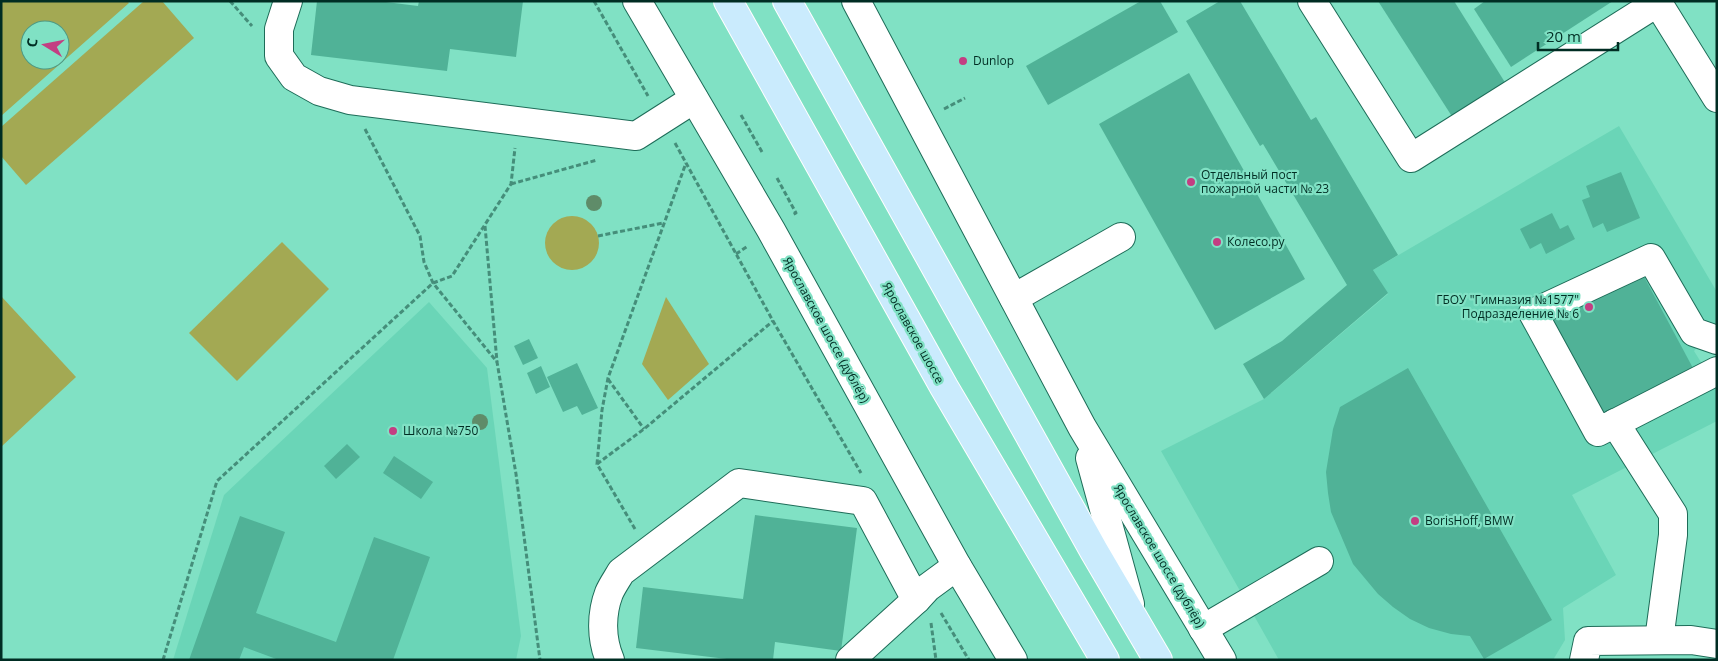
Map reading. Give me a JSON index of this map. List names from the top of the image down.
{
  "streets": {
    "main road": ["Ярославское шоссе"],
    "street": ["Ярославское шоссе (дублёр)"]
  },
  "places": [
    "Dunlop",
    "Отдельный пост пожарной части № 23",
    "Колесо.ру",
    "ГБОУ \"Гимназия №1577\" Подразделение № 6",
    "Школа №750",
    "BorisHoff, BMW"
  ],
  "scale_bar": "20 m",
  "north": "left"
}
